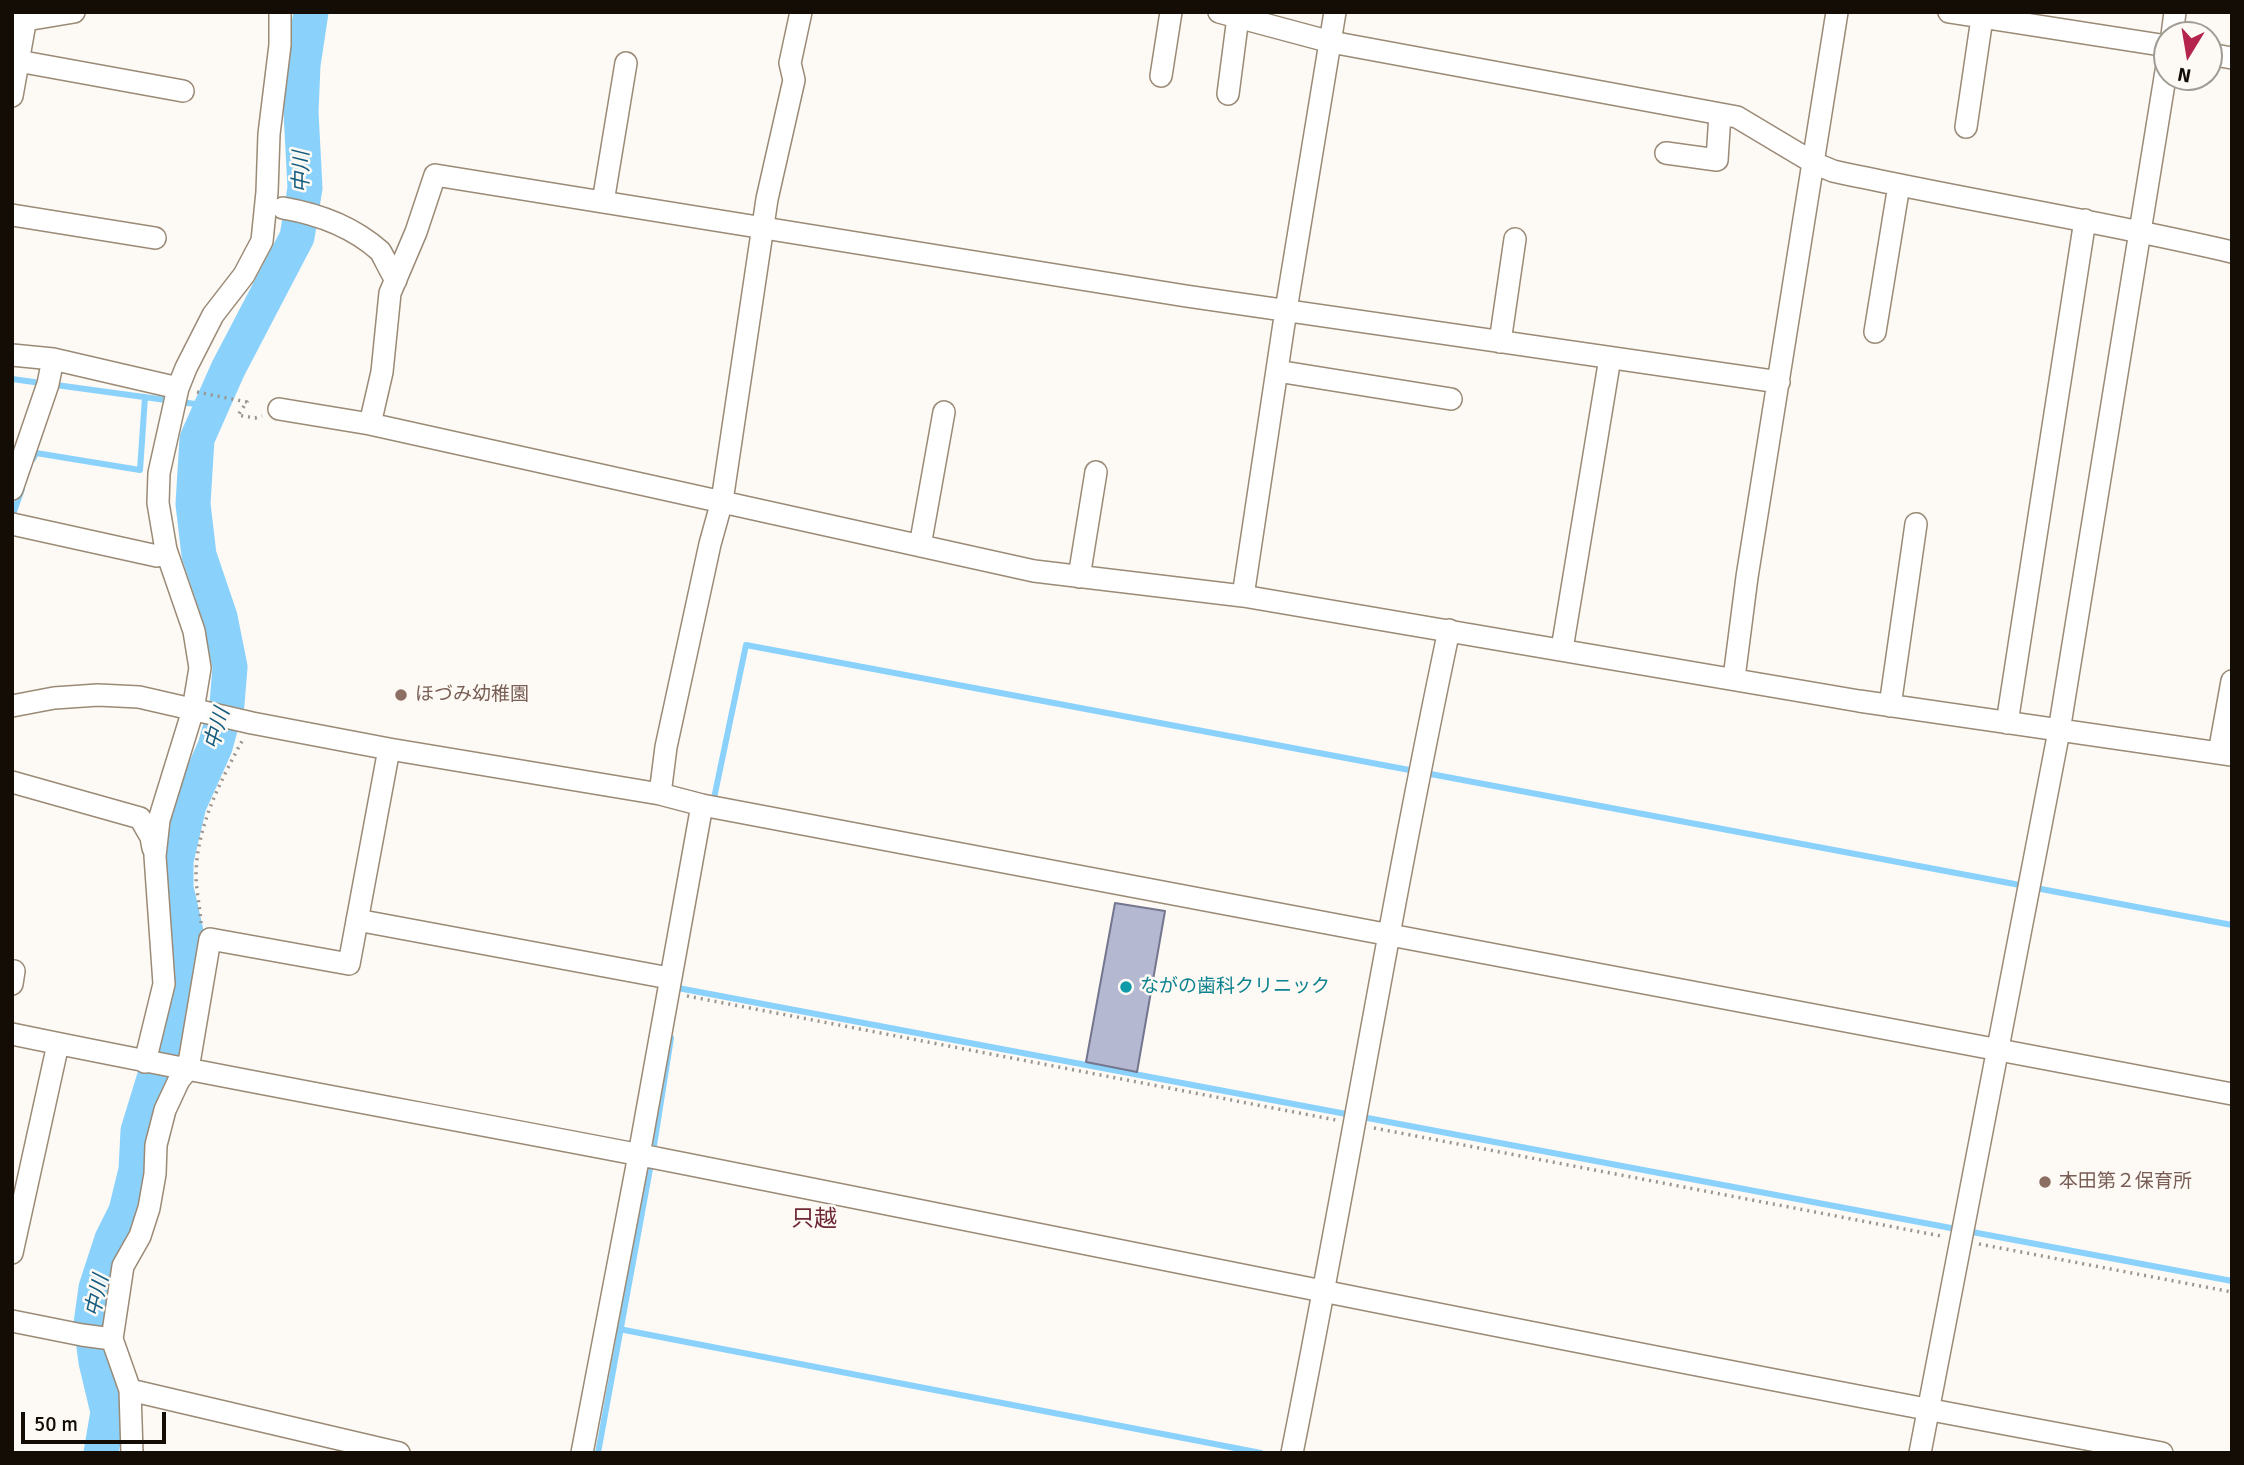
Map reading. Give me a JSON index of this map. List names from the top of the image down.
{
  "districts": ["只越"],
  "water": ["中川"],
  "places": ["ほづみ幼稚園", "ながの歯科クリニック", "本田第２保育所"],
  "scale_bar": "50 m",
  "north": "bottom"
}
